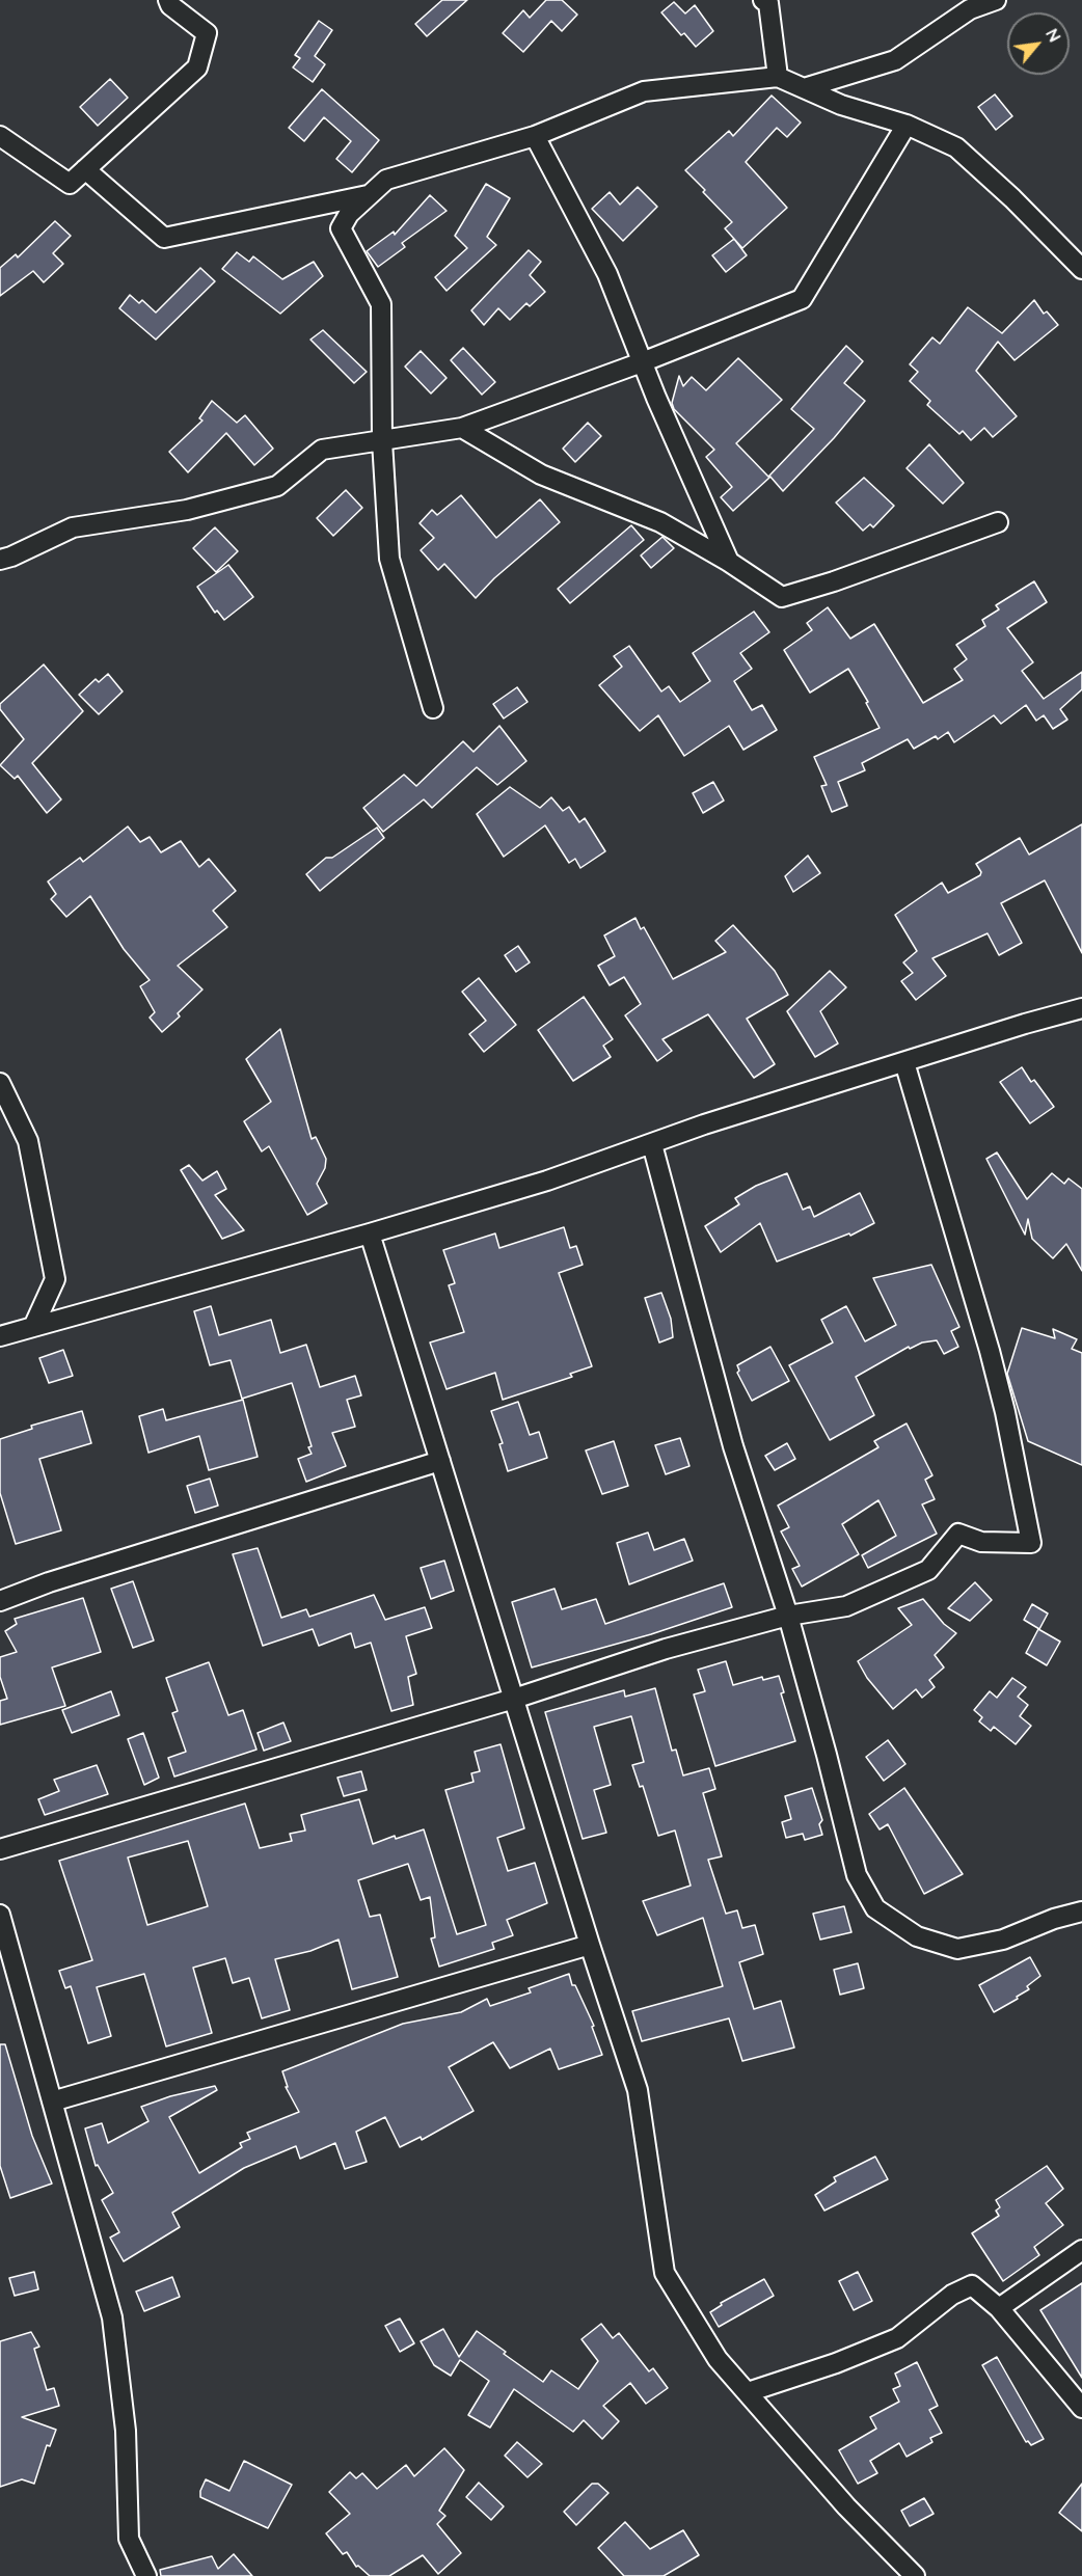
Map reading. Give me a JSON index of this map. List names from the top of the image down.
{
  "north": "top right"
}
